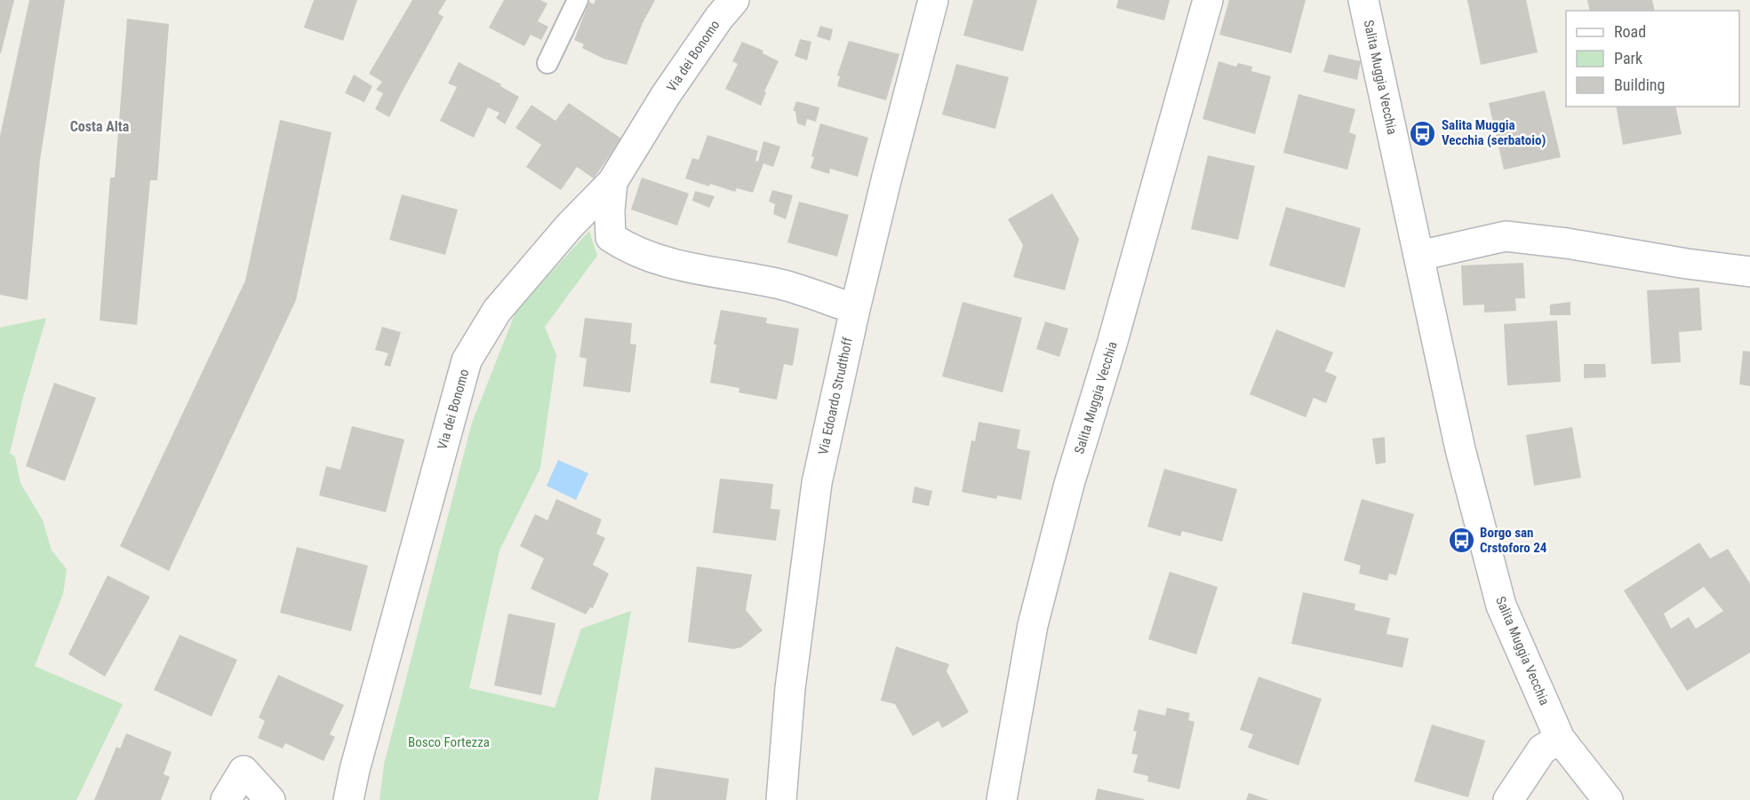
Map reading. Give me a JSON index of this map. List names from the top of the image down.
{
  "streets": {
    "street": ["Via dei Bonomo", "Salita Muggia Vecchia", "Via Edoardo Strudthoff"]
  },
  "districts": ["Costa Alta"],
  "parks": ["Bosco Fortezza"],
  "places": {
    "bus stop": ["Salita Muggia Vecchia (serbatoio)", "Borgo san Crstoforo 24"]
  },
  "legend": ["Road", "Park", "Building"]
}
